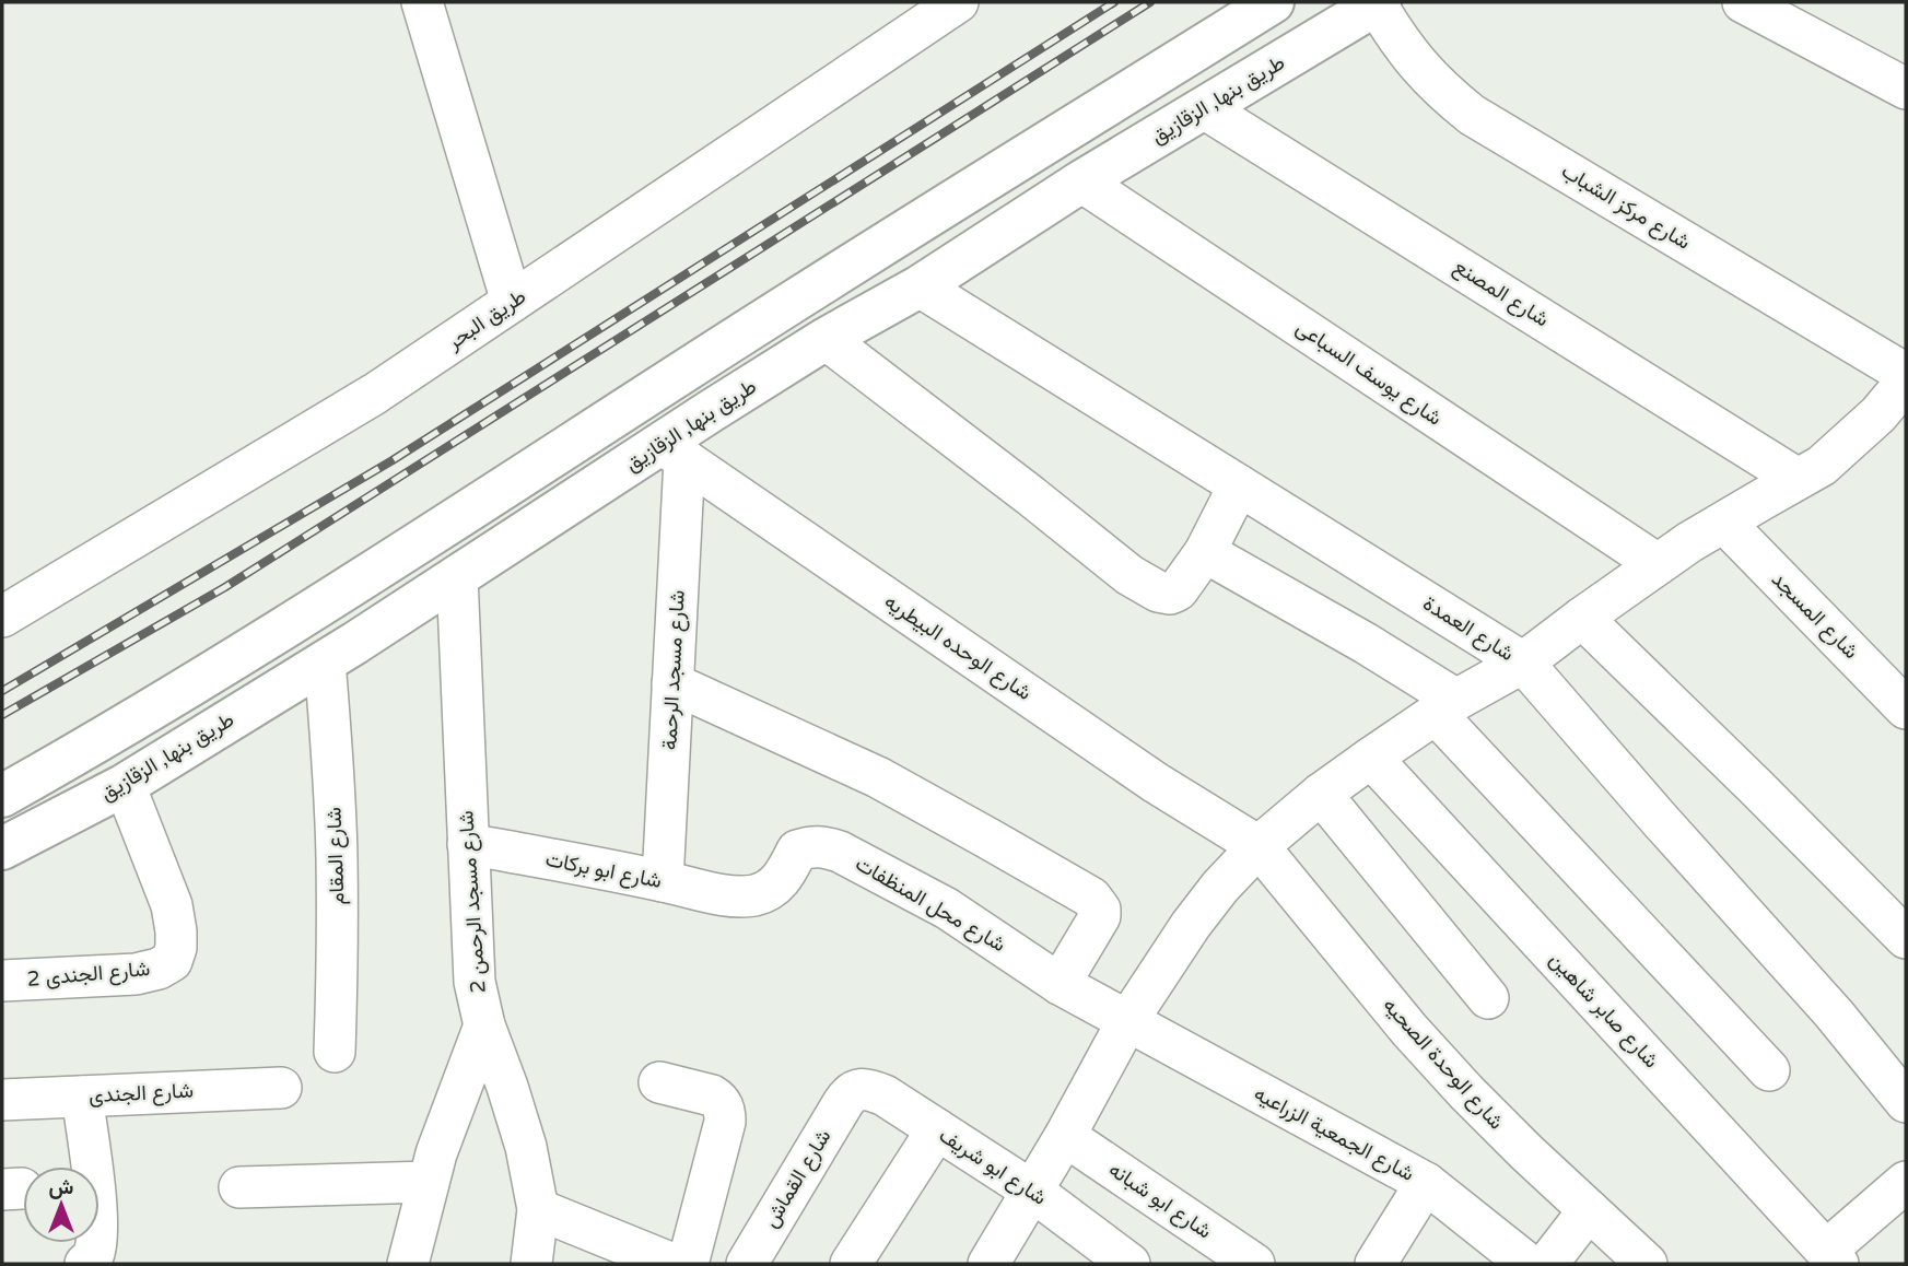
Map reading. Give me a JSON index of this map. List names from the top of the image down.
{
  "streets": {
    "highway": ["طريق بنها, الزقازيق"],
    "street": [
      "شارع مركز الشباب",
      "شارع المصنع",
      "طريق البحر",
      "شارع يوسف السباعى",
      "شارع المسجد",
      "شارع العمدة",
      "شارع الوحده البيطريه",
      "شارع مسجد الرحمة",
      "شارع المقام",
      "شارع ابو بركات",
      "شارع مسجد الرحمن 2",
      "شارع محل المنظفات",
      "شارع الجندى 2",
      "شارع صابر شاهين",
      "شارع الوحدة الصحيه",
      "شارع الجندى",
      "شارع الجمعية الزراعيه",
      "شارع ابو شريف",
      "شارع القماش",
      "شارع ابو شبانه"
    ]
  },
  "crossings": [
    ["طريق بنها, الزقازيق", "شارع مركز الشباب"],
    ["طريق بنها, الزقازيق", "شارع المصنع"],
    ["طريق بنها, الزقازيق", "شارع يوسف السباعى"],
    ["طريق بنها, الزقازيق", "شارع العمدة"],
    ["طريق بنها, الزقازيق", "شارع الوحده البيطريه"],
    ["طريق بنها, الزقازيق", "شارع مسجد الرحمة"],
    ["طريق بنها, الزقازيق", "شارع المقام"],
    ["طريق بنها, الزقازيق", "شارع مسجد الرحمن 2"],
    ["طريق بنها, الزقازيق", "شارع الجندى 2"],
    ["شارع الوحده البيطريه", "شارع مسجد الرحمة"],
    ["شارع الوحده البيطريه", "شارع الوحدة الصحيه"],
    ["شارع مسجد الرحمة", "شارع ابو بركات"],
    ["شارع ابو بركات", "شارع مسجد الرحمن 2"],
    ["شارع ابو بركات", "شارع محل المنظفات"],
    ["شارع محل المنظفات", "شارع الجمعية الزراعيه"],
    ["شارع ابو شريف", "شارع القماش"]
  ],
  "north": "top"
}
